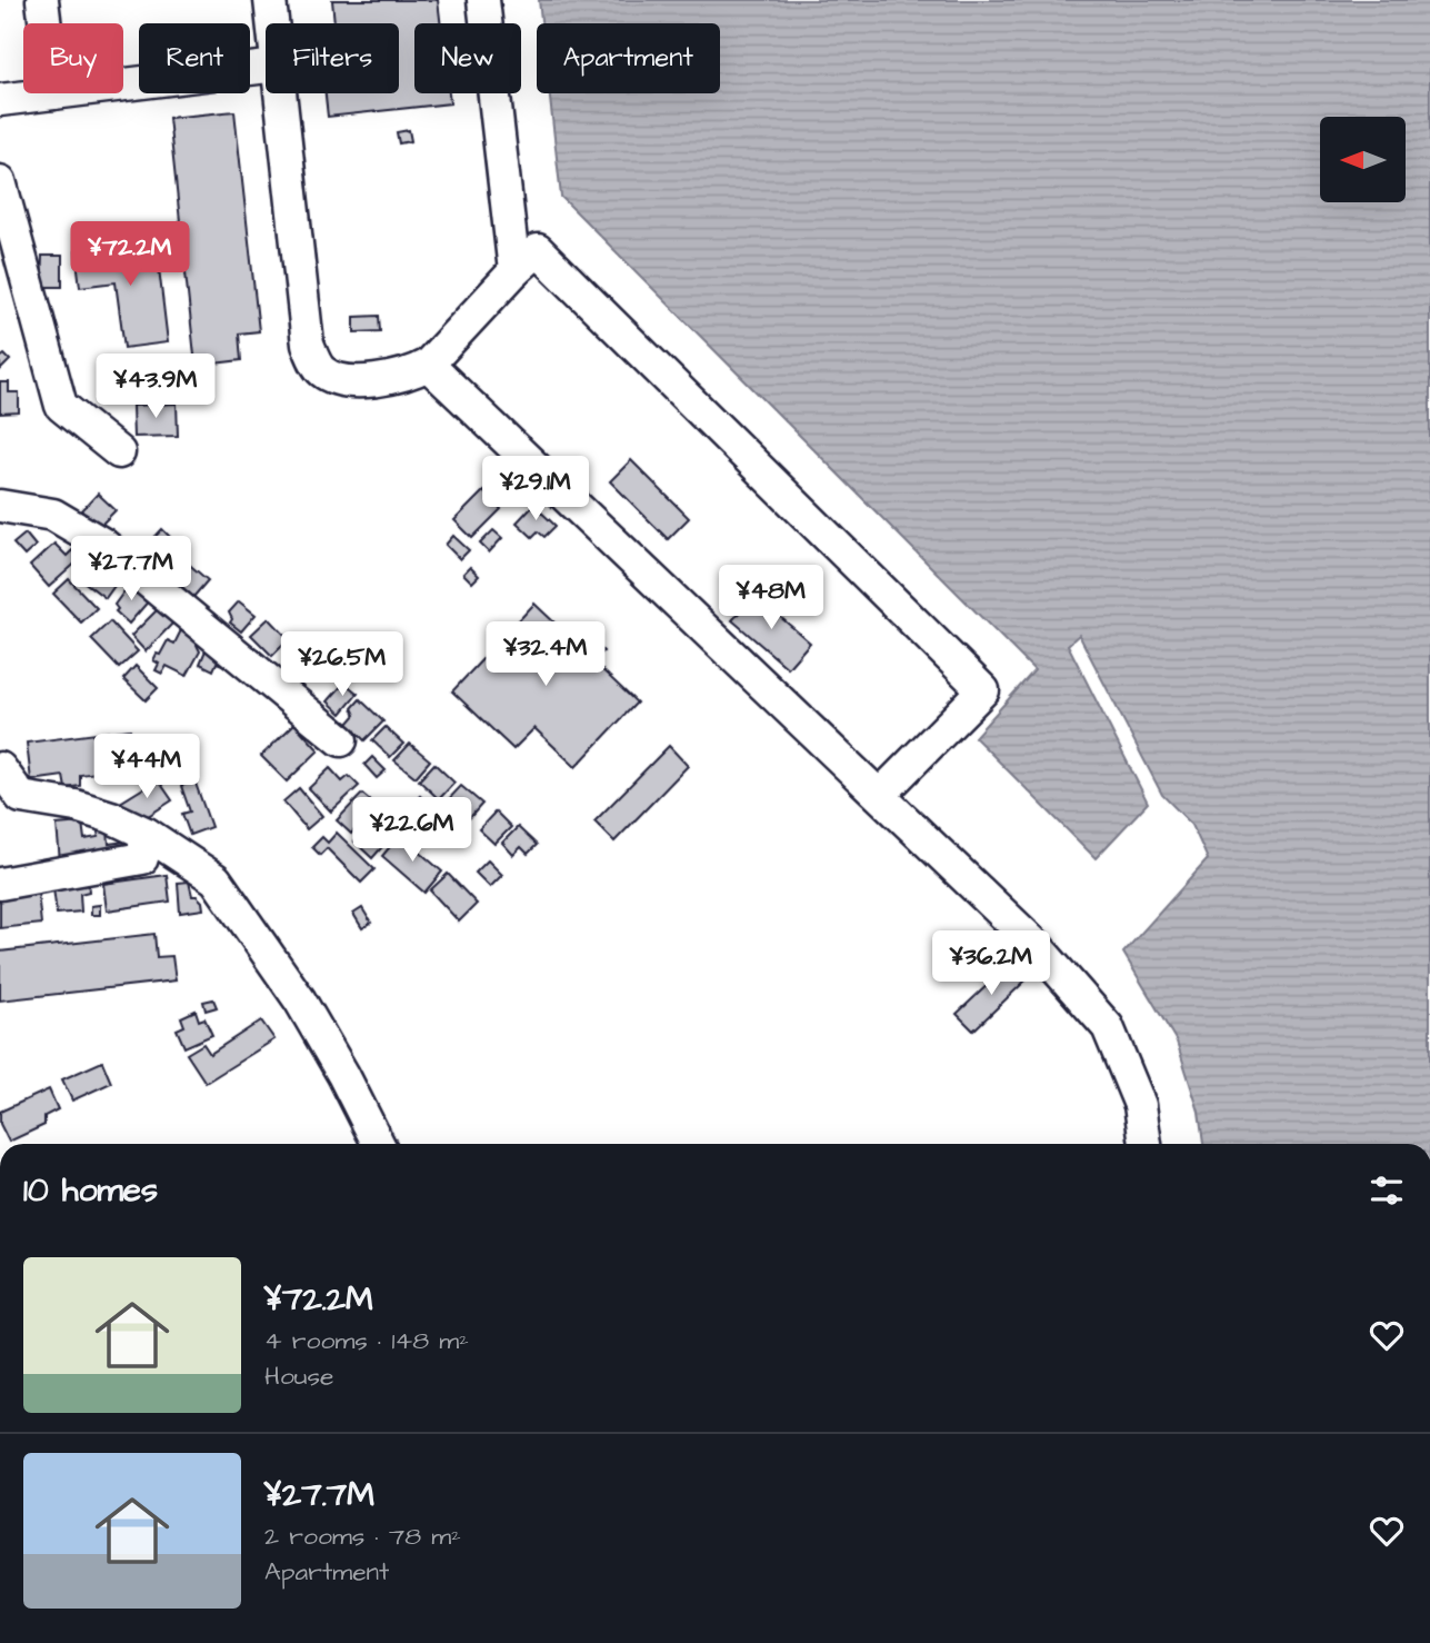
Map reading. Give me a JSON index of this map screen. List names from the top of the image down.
{
  "north": "left",
  "page": {
    "chip": [
      "Buy",
      "Rent",
      "Filters",
      "New",
      "Apartment"
    ],
    "price": [
      "¥72.2M",
      "¥43.9M",
      "¥29.1M",
      "¥27.7M",
      "¥48M",
      "¥32.4M",
      "¥26.5M",
      "¥44M",
      "¥22.6M",
      "¥36.2M"
    ],
    "heading": "10 homes",
    "list": [
      {
        "name": "¥72.2M",
        "note": "4 rooms · 148 m² · House"
      },
      {
        "name": "¥27.7M",
        "note": "2 rooms · 78 m² · Apartment"
      }
    ]
  }
}
